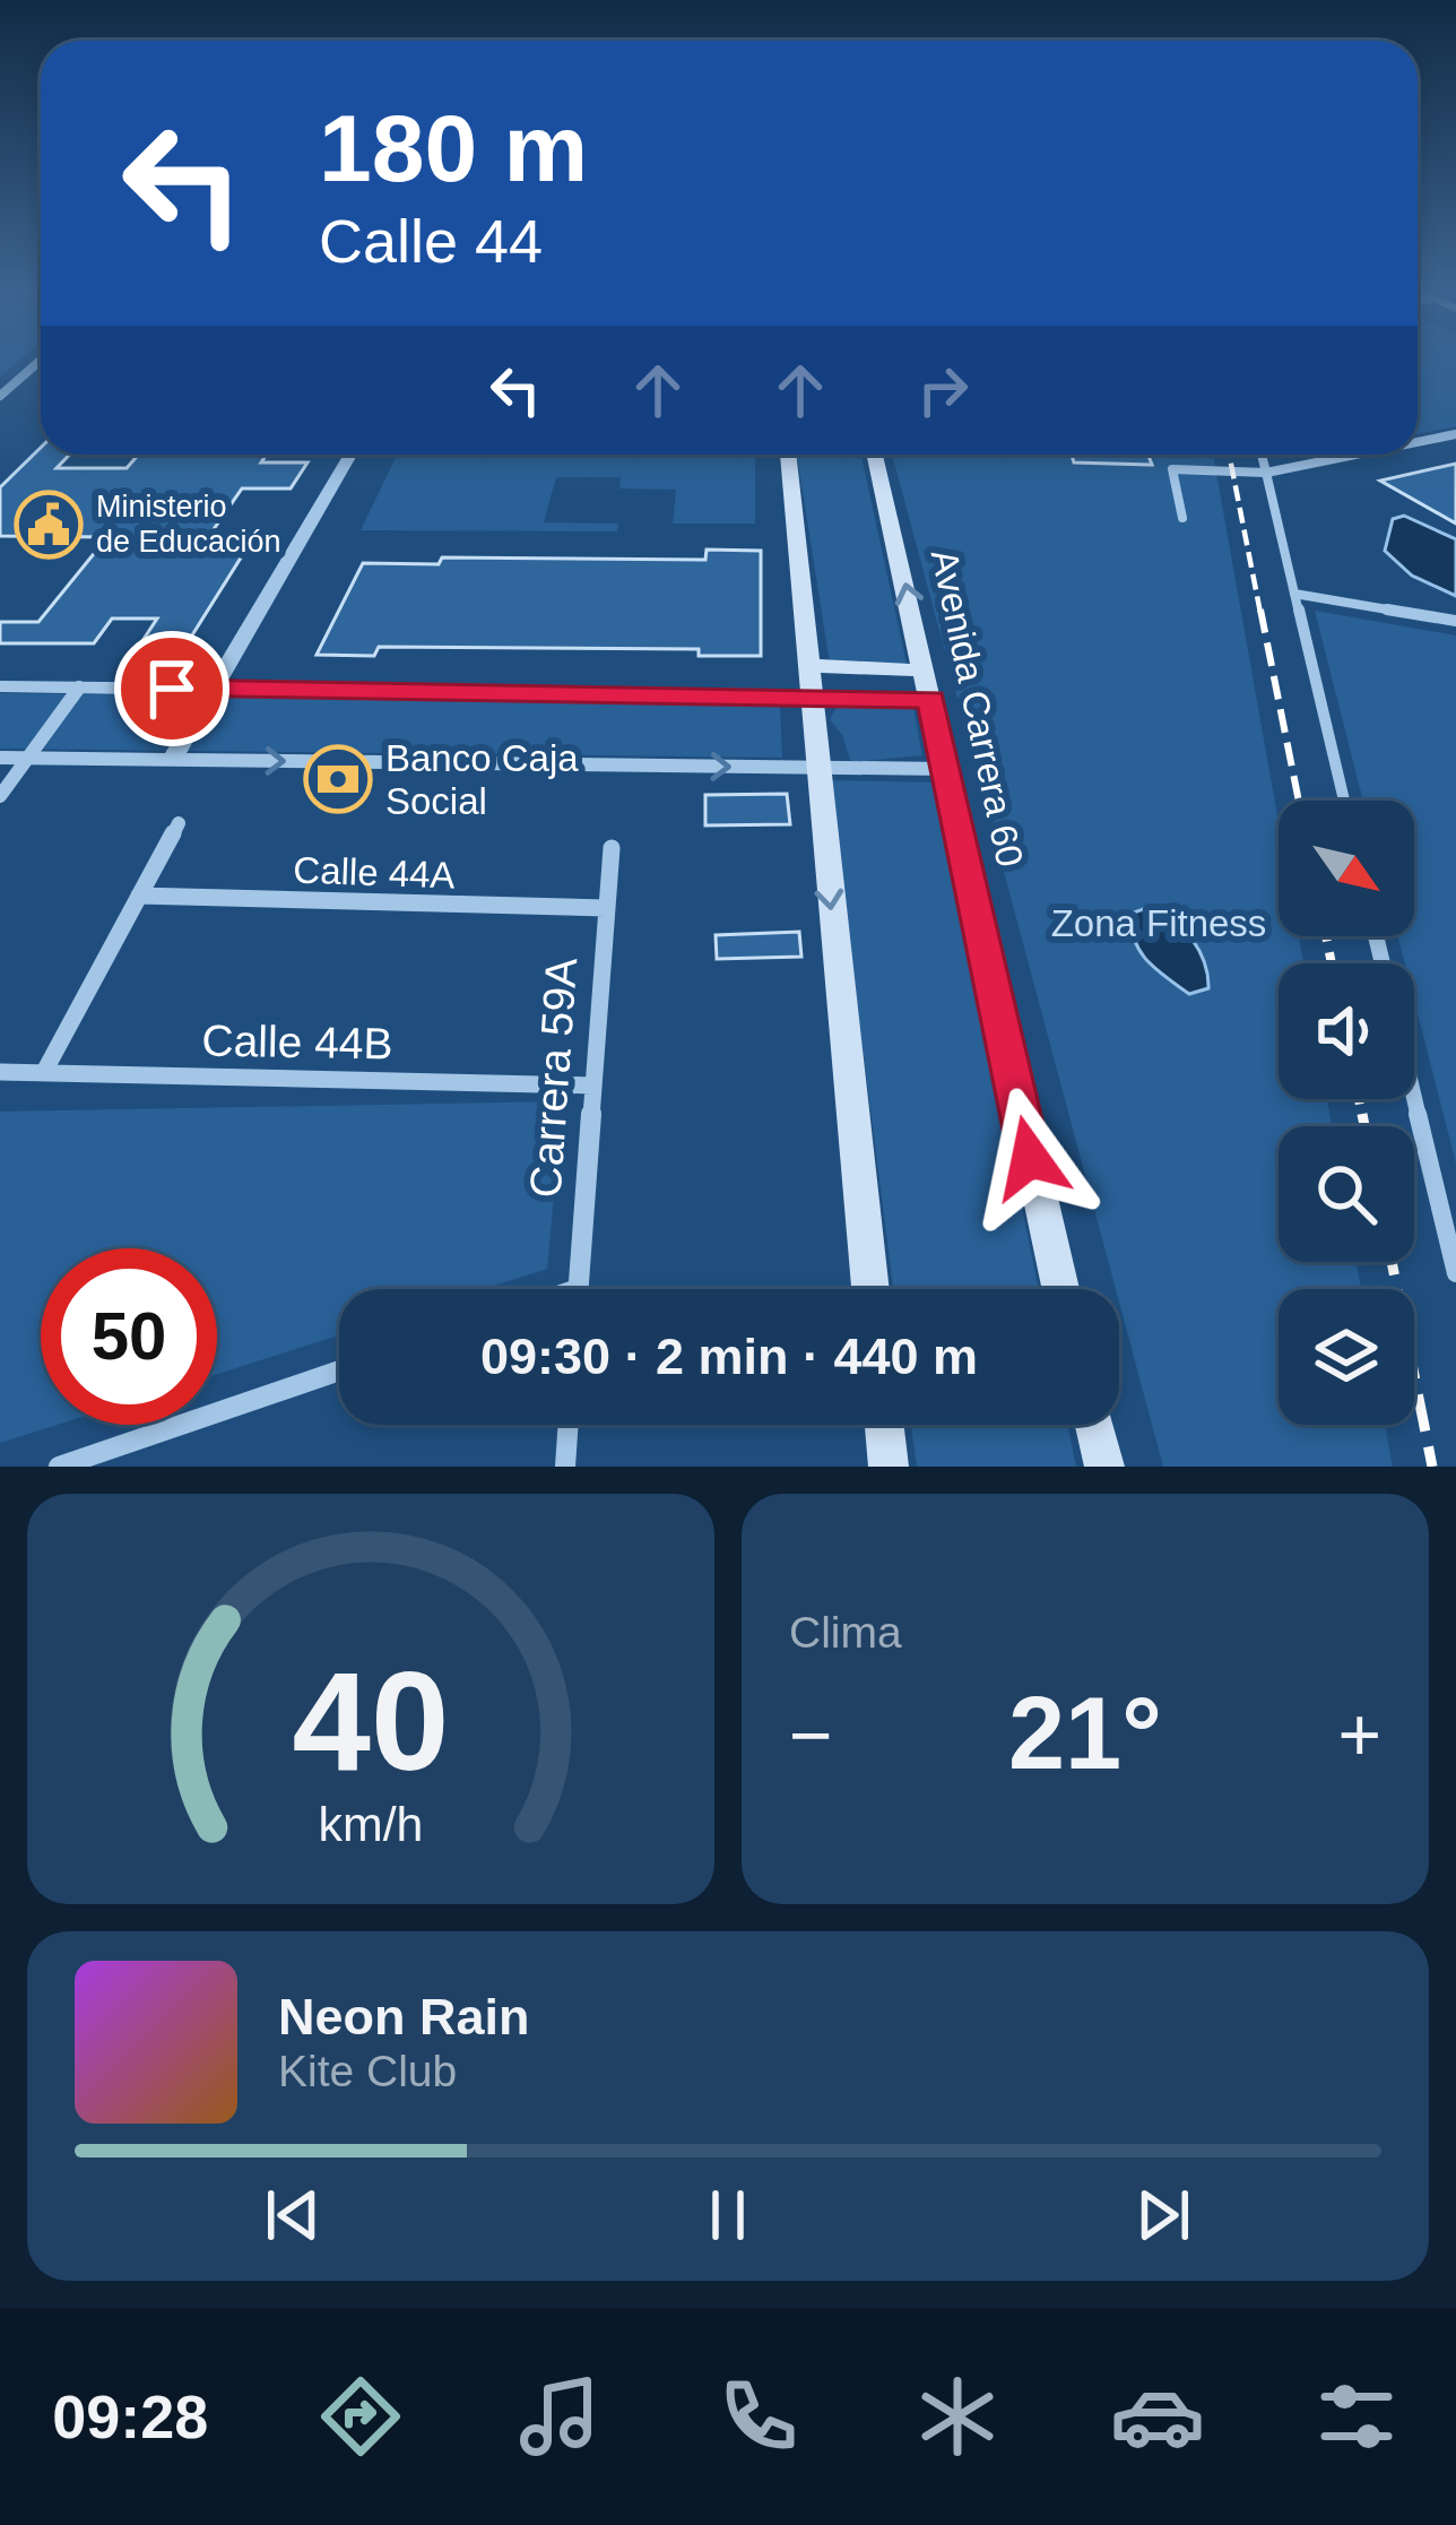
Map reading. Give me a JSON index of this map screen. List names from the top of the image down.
{
  "streets": {
    "main road": ["Avenida Carrera 60"],
    "street": ["Calle 44A", "Calle 44B", "Carrera 59A"]
  },
  "crossings": [
    ["Calle 44A", "Carrera 59A"],
    ["Calle 44B", "Carrera 59A"]
  ],
  "parks": ["Zona Fitness"],
  "places": {
    "public building": ["Ministerio de Educación"],
    "bank": ["Banco Caja Social"]
  },
  "north": "bottom right",
  "page": {
    "turn": ["180 m", "Calle 44"],
    "limit": "50",
    "trip": "09:30 · 2 min · 440 m",
    "tile": "Clima",
    "heat": ["−", "21°", "+"],
    "song": ["Neon Rain", "Kite Club"],
    "tabs": "09:28",
    "gauge": ["40", "km/h"]
  }
}
